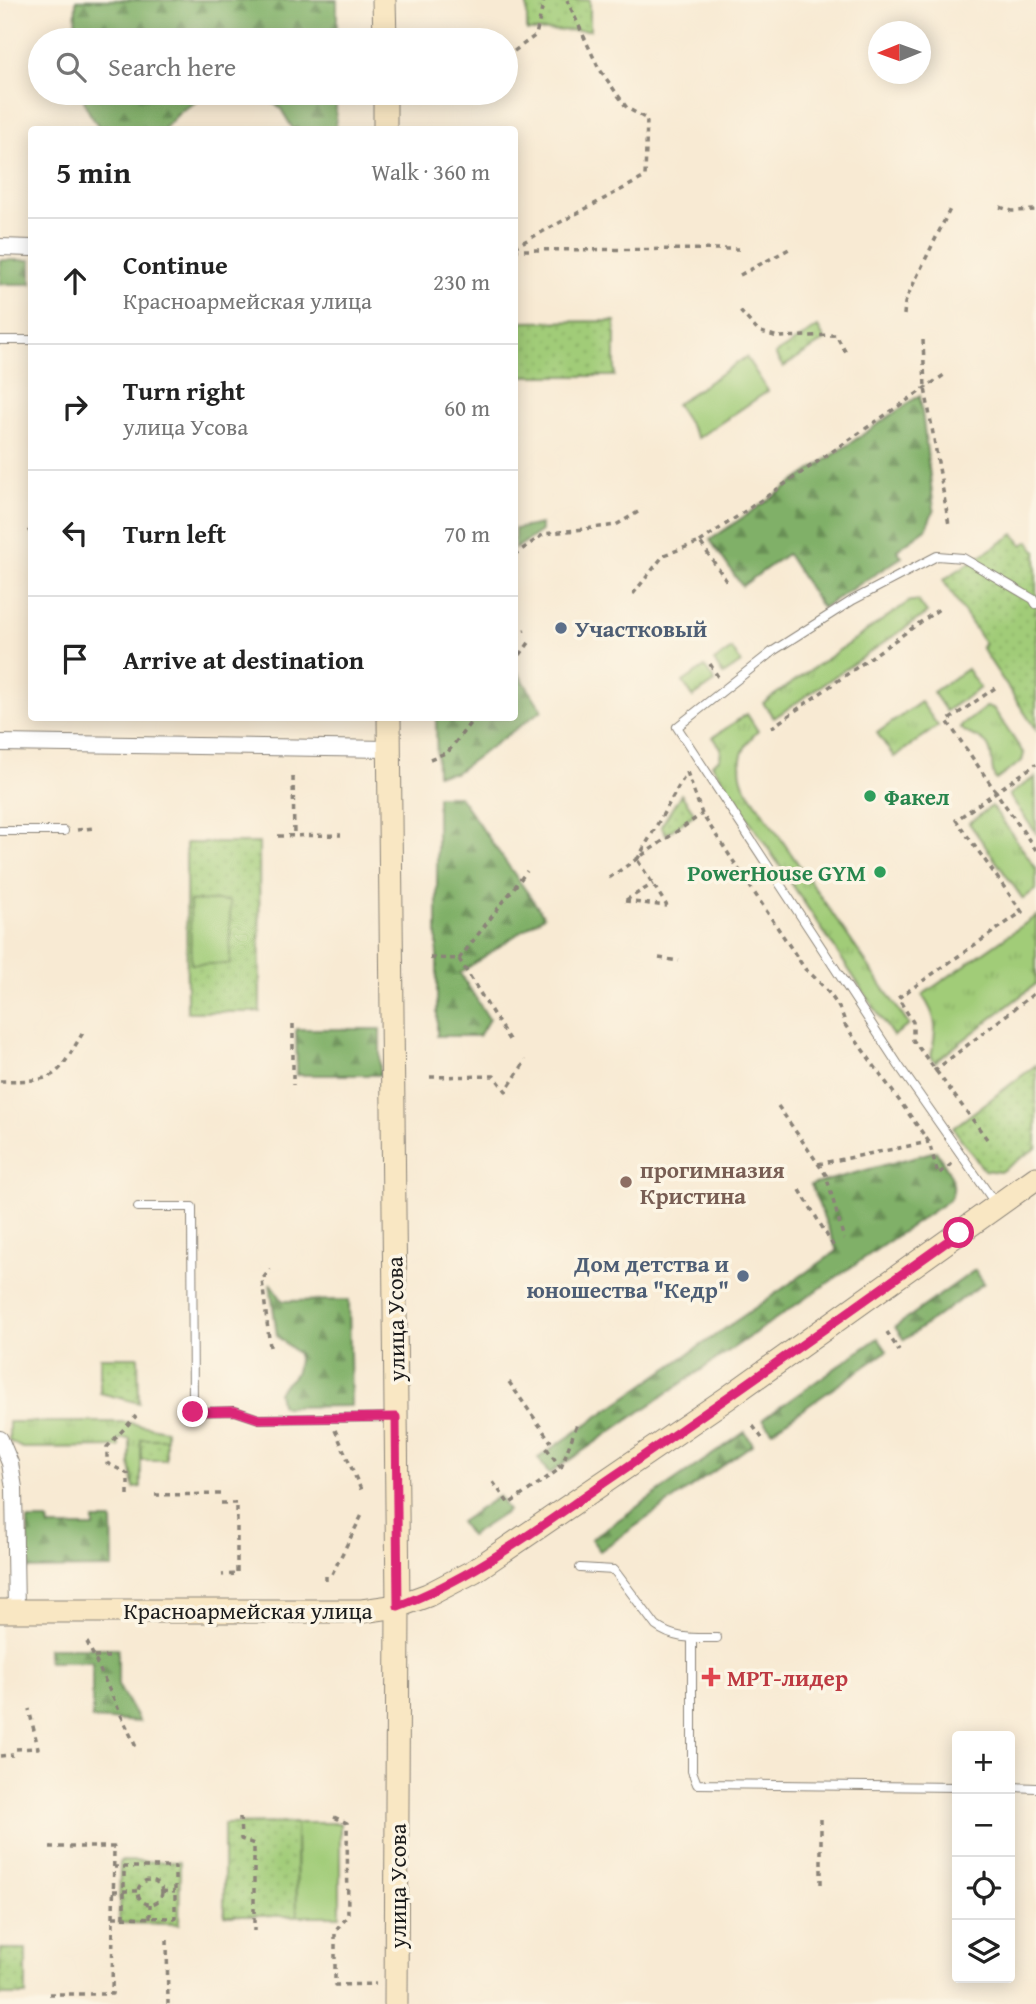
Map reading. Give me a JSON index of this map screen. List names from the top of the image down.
{
  "streets": {
    "main road": ["улица Усова", "Красноармейская улица"]
  },
  "crossings": [
    ["улица Усова", "Красноармейская улица"]
  ],
  "places": {
    "other": [
      "Участковый",
      "Факел",
      "PowerHouse GYM",
      "прогимназия Кристина",
      "Дом детства и юношества \"Кедр\""
    ],
    "health": ["МРТ-лидер"]
  },
  "north": "left",
  "page": {
    "search": "Search here",
    "heading": ["5 min", "Walk · 360 m"],
    "list": [
      ["Continue", "Красноармейская улица", "230 m"],
      ["Turn right", "улица Усова", "60 m"],
      ["Turn left", "70 m"],
      "Arrive at destination"
    ],
    "map_buttons": ["+", "−"]
  }
}
